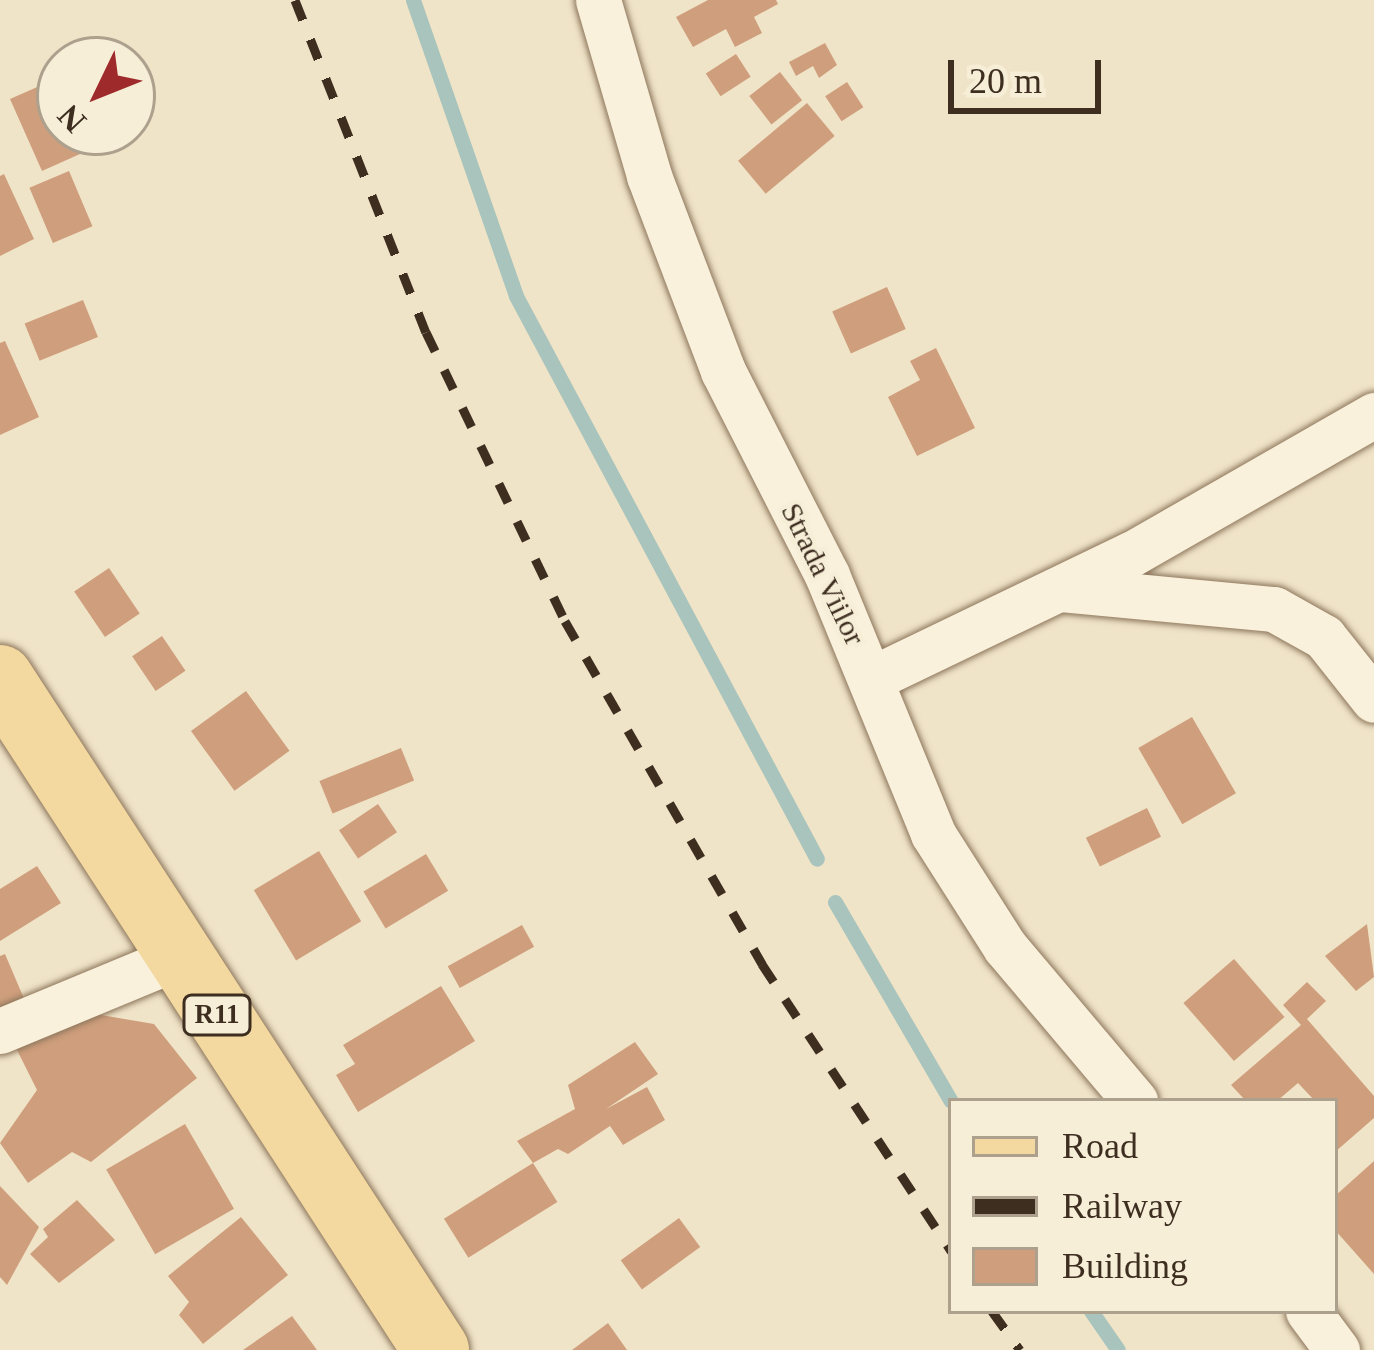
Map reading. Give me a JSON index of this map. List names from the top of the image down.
{
  "streets": {
    "main road": ["R11"],
    "street": ["Strada Viilor"]
  },
  "legend": ["Road", "Railway", "Building"],
  "scale_bar": "20 m",
  "north": "bottom left"
}
